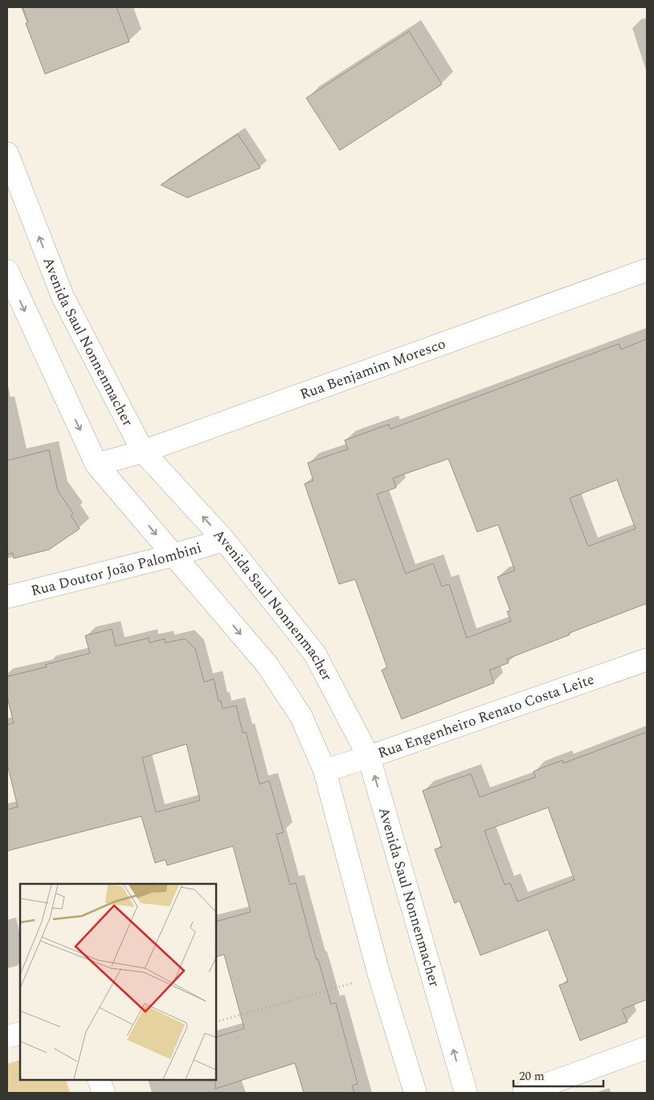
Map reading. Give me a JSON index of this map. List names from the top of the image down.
{
  "streets": {
    "street": [
      "Avenida Saul Nonnenmacher",
      "Rua Benjamim Moresco",
      "Rua Doutor João Palombini",
      "Rua Engenheiro Renato Costa Leite"
    ]
  },
  "crossings": [
    ["Avenida Saul Nonnenmacher", "Rua Benjamim Moresco"],
    ["Avenida Saul Nonnenmacher", "Rua Doutor João Palombini"],
    ["Avenida Saul Nonnenmacher", "Rua Engenheiro Renato Costa Leite"]
  ],
  "scale_bar": "20 m"
}
